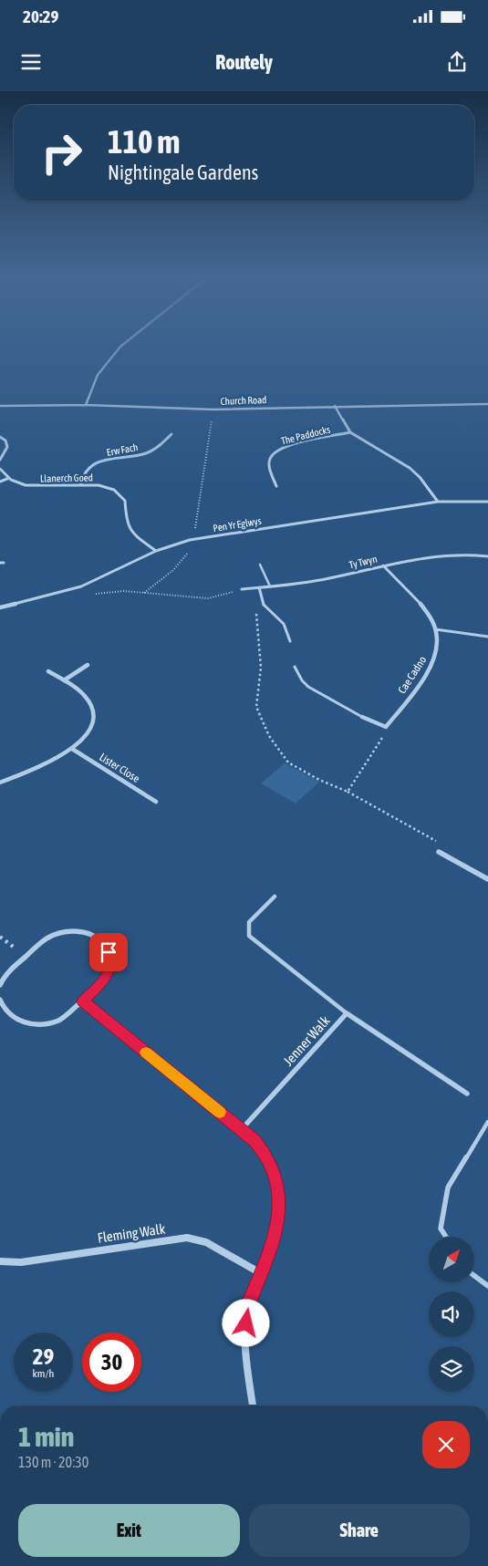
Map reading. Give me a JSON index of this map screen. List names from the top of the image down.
{
  "streets": {
    "street": [
      "Church Road",
      "The Paddocks",
      "Erw Fach",
      "Llanerch Goed",
      "Pen Yr Eglwys",
      "Ty Twyn",
      "Cae Cadno",
      "Lister Close",
      "Jenner Walk",
      "Fleming Walk"
    ]
  },
  "crossings": [
    ["Church Road", "The Paddocks"],
    ["The Paddocks", "Pen Yr Eglwys"],
    ["Erw Fach", "Llanerch Goed"],
    ["Llanerch Goed", "Pen Yr Eglwys"],
    ["Ty Twyn", "Cae Cadno"]
  ],
  "north": "top right",
  "page": {
    "status": "20:29",
    "header": "Routely",
    "turn": ["110 m", "Nightingale Gardens"],
    "speed": "29 km/h",
    "limit": "30",
    "heading": ["1 min", "130 m · 20:30"],
    "buttons": ["Exit", "Share"]
  }
}
